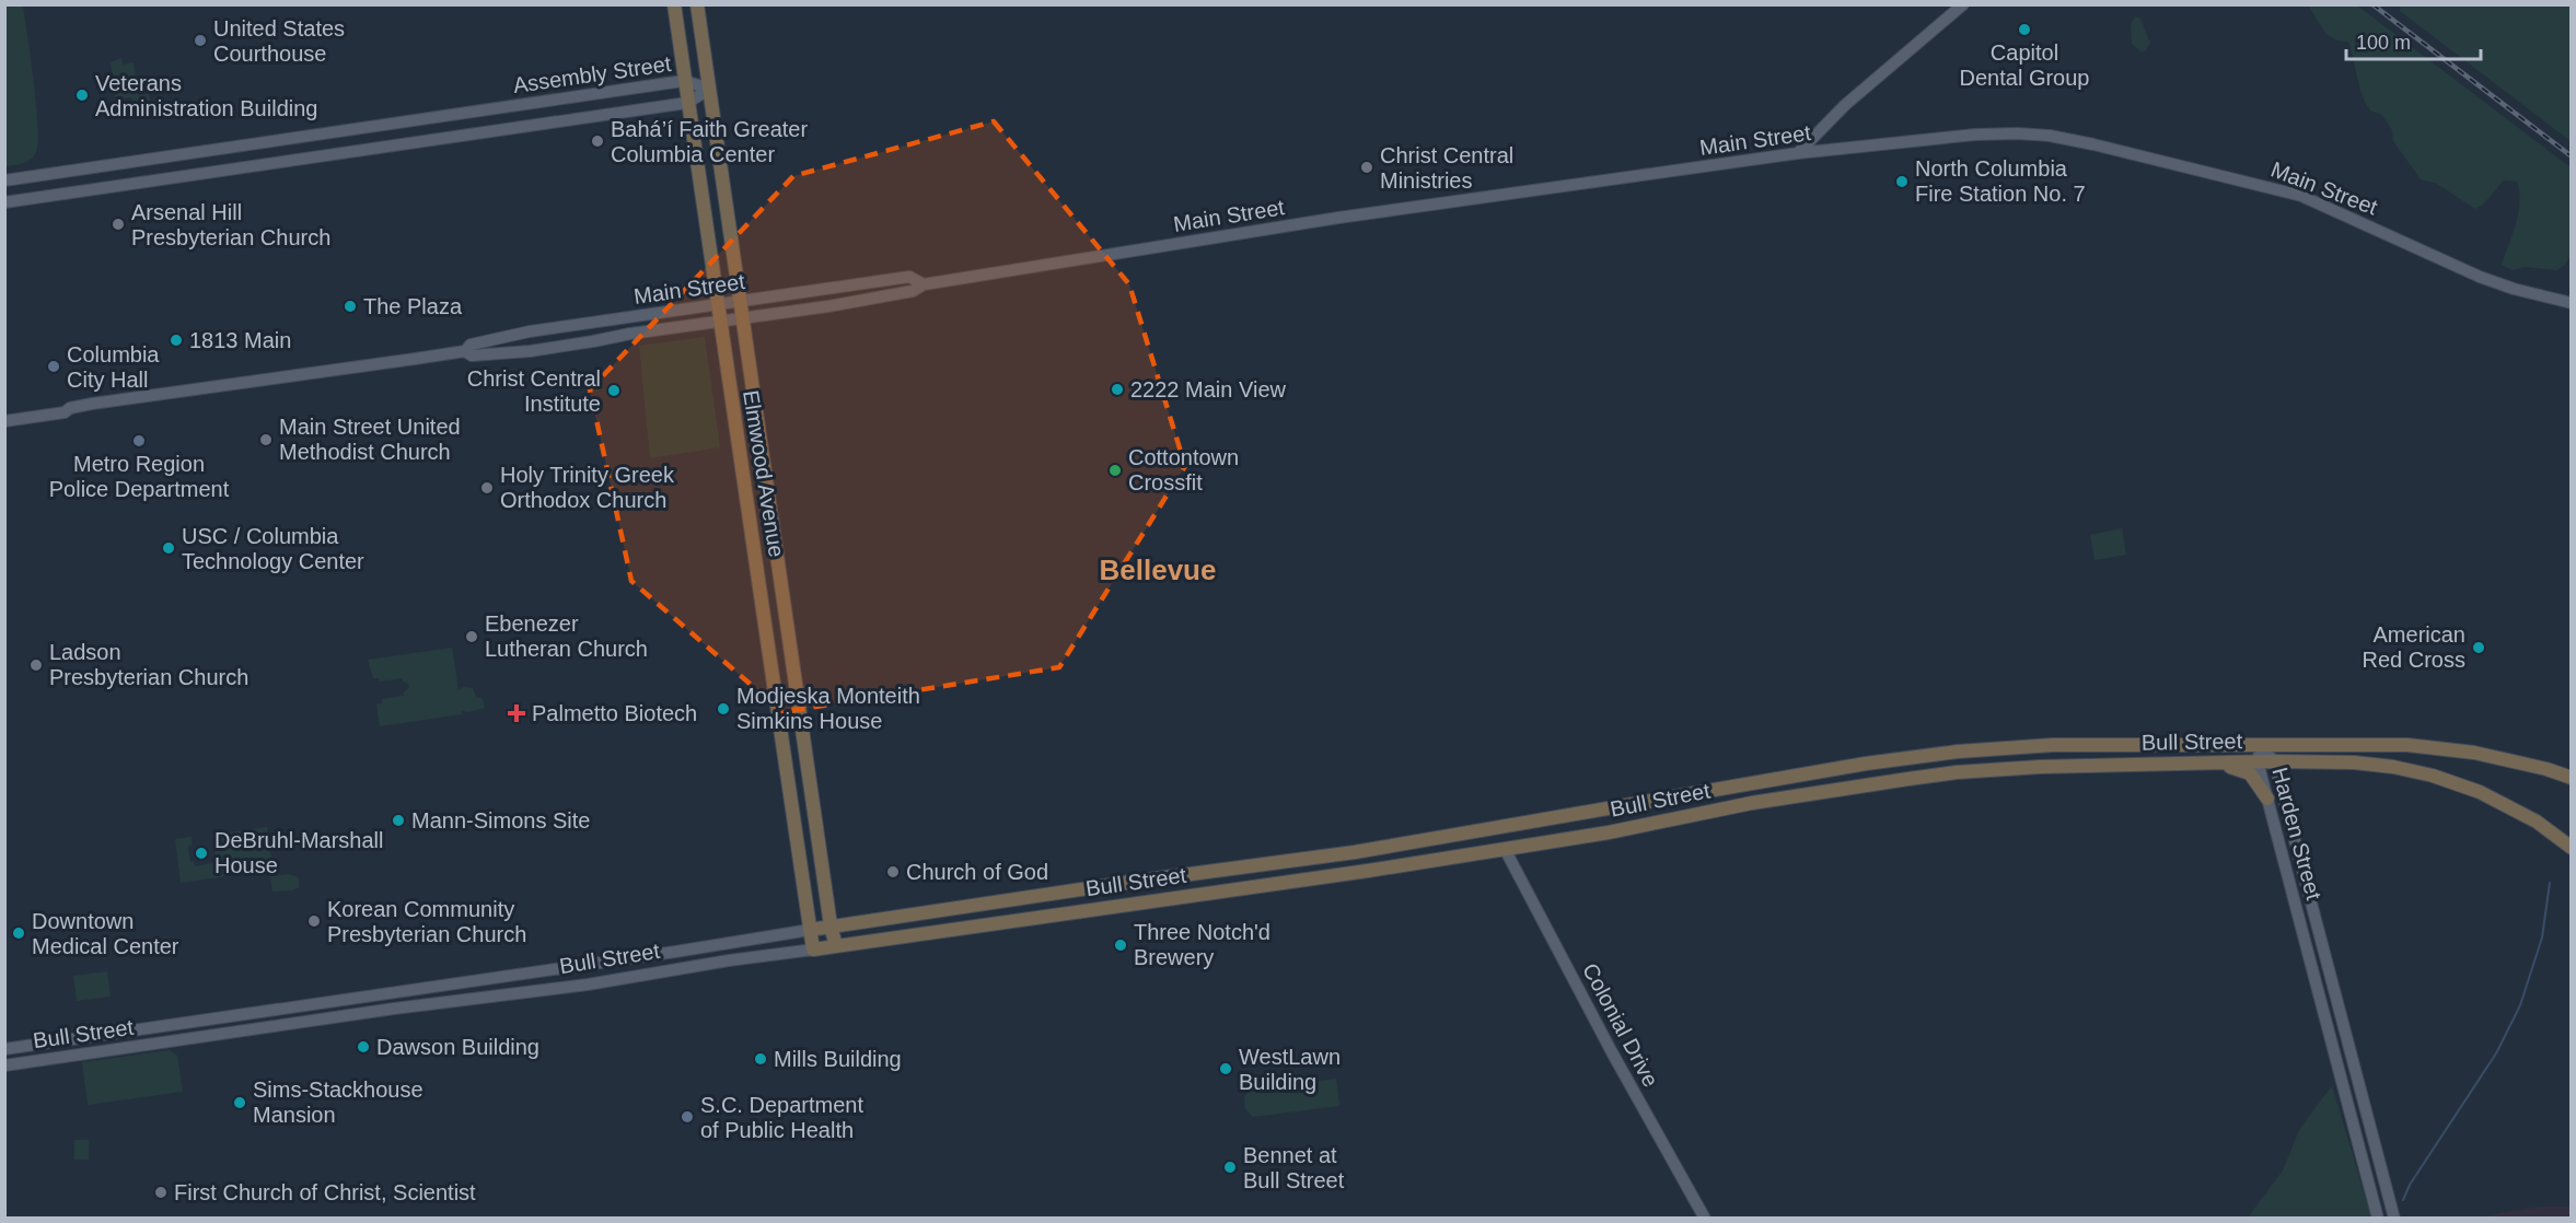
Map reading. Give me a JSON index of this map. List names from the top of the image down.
{
  "streets": {
    "highway": ["Elmwood Avenue", "Bull Street"],
    "main road": [
      "Assembly Street",
      "Main Street",
      "Harden Street",
      "Colonial Drive"
    ]
  },
  "crossings": [
    ["Assembly Street", "Elmwood Avenue"],
    ["Main Street", "Elmwood Avenue"],
    ["Elmwood Avenue", "Bull Street"],
    ["Bull Street", "Harden Street"],
    ["Bull Street", "Colonial Drive"]
  ],
  "districts": ["Bellevue"],
  "places": {
    "other": [
      "Capitol Dental Group",
      "United States Courthouse",
      "Veterans Administration Building",
      "Bahá’í Faith Greater Columbia Center",
      "Christ Central Ministries",
      "North Columbia Fire Station No. 7",
      "Arsenal Hill Presbyterian Church",
      "The Plaza",
      "1813 Main",
      "Columbia City Hall",
      "2222 Main View",
      "Christ Central Institute",
      "Main Street United Methodist Church",
      "Metro Region Police Department",
      "Cottontown Crossfit",
      "Holy Trinity Greek Orthodox Church",
      "USC / Columbia Technology Center",
      "Ebenezer Lutheran Church",
      "American Red Cross",
      "Ladson Presbyterian Church",
      "Modjeska Monteith Simkins House",
      "Mann-Simons Site",
      "DeBruhl-Marshall House",
      "Church of God",
      "Korean Community Presbyterian Church",
      "Downtown Medical Center",
      "Three Notch'd Brewery",
      "Dawson Building",
      "Mills Building",
      "WestLawn Building",
      "Sims-Stackhouse Mansion",
      "S.C. Department of Public Health",
      "Bennet at Bull Street",
      "First Church of Christ, Scientist"
    ],
    "health": ["Palmetto Biotech"]
  },
  "scale_bar": "100 m"
}
